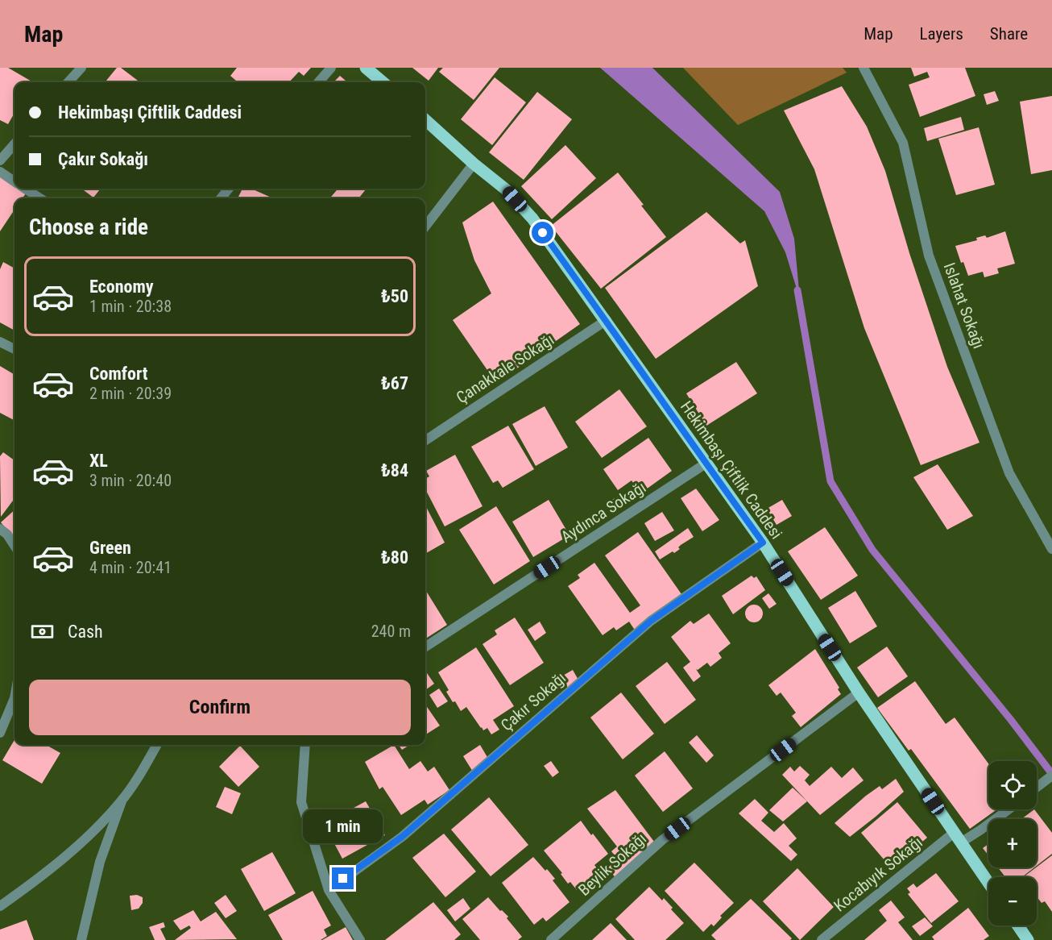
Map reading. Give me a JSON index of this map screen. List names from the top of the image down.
{
  "streets": {
    "main road": ["Hekimbaşı Çiftlik Caddesi"],
    "street": [
      "Islahat Sokağı",
      "Çanakkale Sokağı",
      "Aydınca Sokağı",
      "Çakır Sokağı",
      "Beylik Sokağı",
      "Kocabıyık Sokağı"
    ]
  },
  "crossings": [
    ["Çanakkale Sokağı", "Hekimbaşı Çiftlik Caddesi"],
    ["Hekimbaşı Çiftlik Caddesi", "Aydınca Sokağı"],
    ["Hekimbaşı Çiftlik Caddesi", "Çakır Sokağı"],
    ["Hekimbaşı Çiftlik Caddesi", "Beylik Sokağı"],
    ["Hekimbaşı Çiftlik Caddesi", "Kocabıyık Sokağı"]
  ],
  "page": {
    "header": "Map",
    "nav": ["Map", "Layers", "Share"],
    "banner": ["Hekimbaşı Çiftlik Caddesi", "Çakır Sokağı"],
    "heading": "Choose a ride",
    "list": [
      {
        "name": "Economy",
        "note": "1 min · 20:38",
        "value": "₺50"
      },
      {
        "name": "Comfort",
        "note": "2 min · 20:39",
        "value": "₺67"
      },
      {
        "name": "XL",
        "note": "3 min · 20:40",
        "value": "₺84"
      },
      {
        "name": "Green",
        "note": "4 min · 20:41",
        "value": "₺80"
      }
    ],
    "pay": ["Cash", "240 m"],
    "buttons": "Confirm",
    "map_buttons": ["+", "−"],
    "bubble": "1 min"
  }
}
